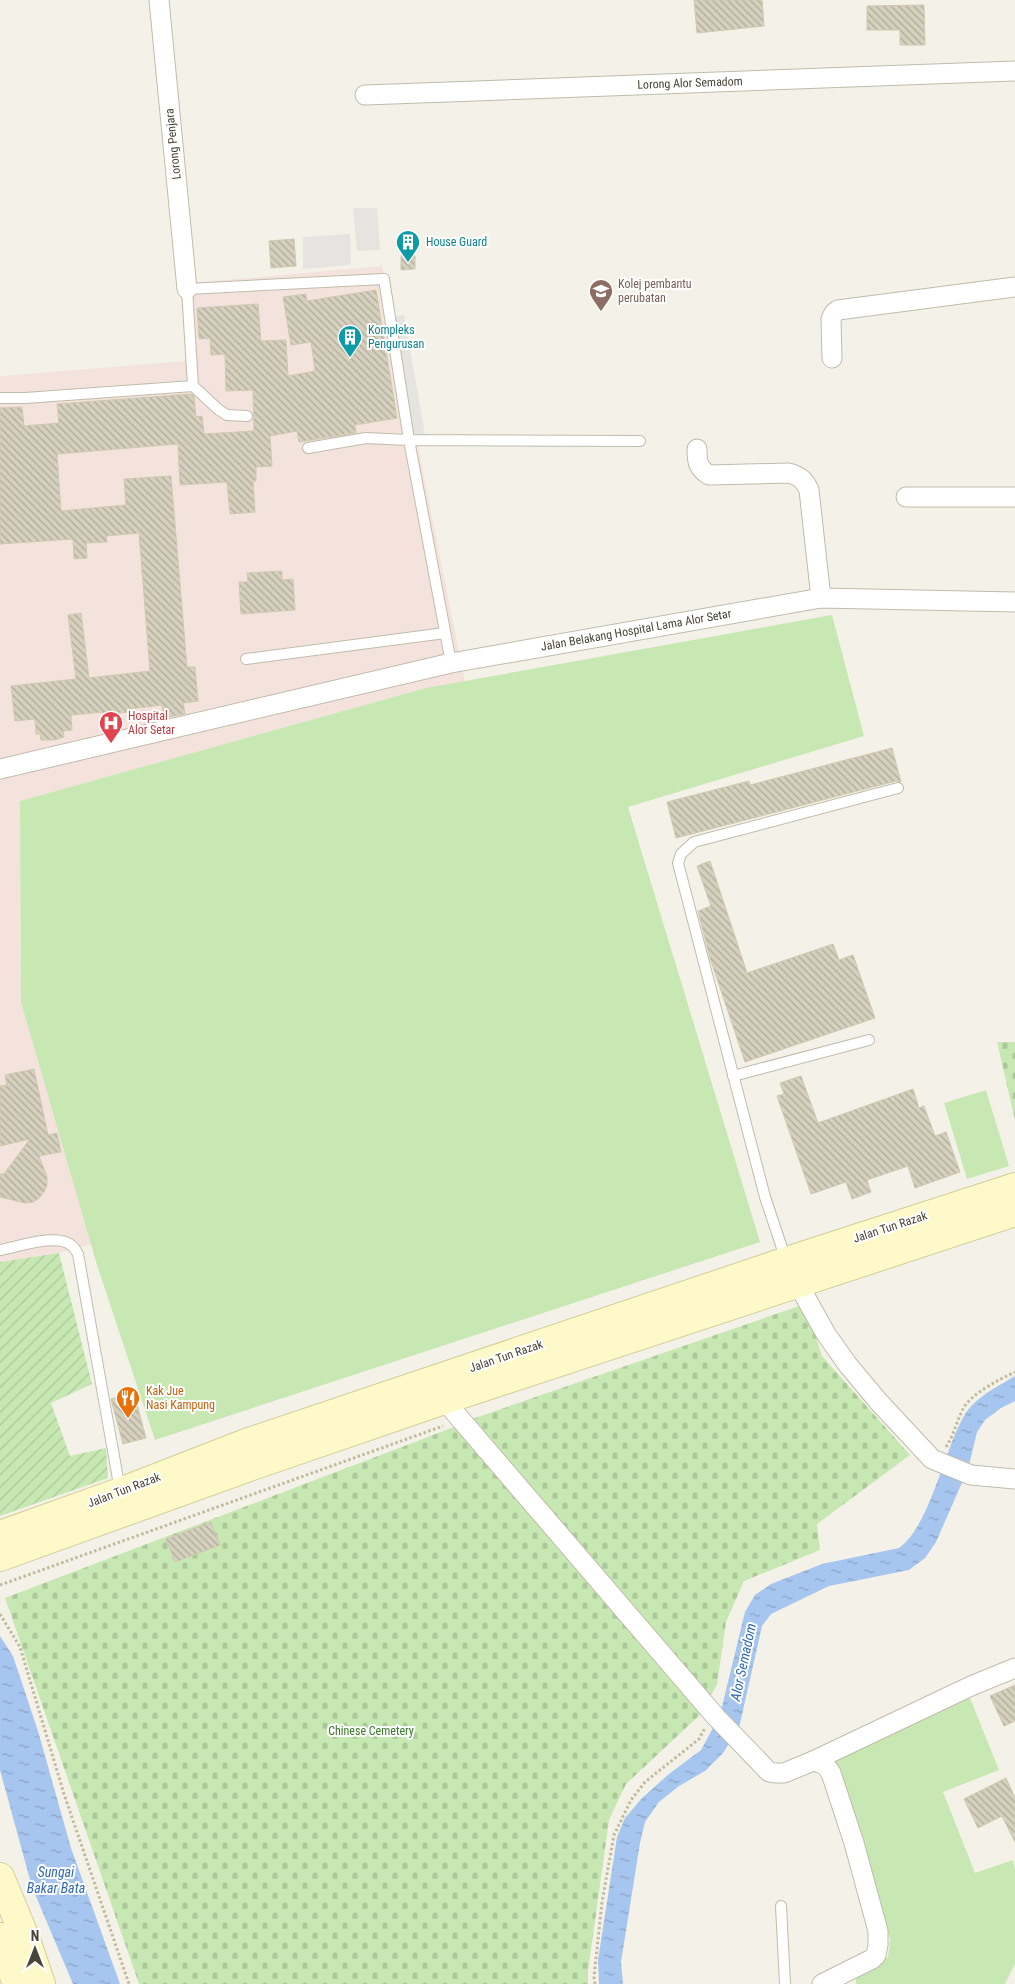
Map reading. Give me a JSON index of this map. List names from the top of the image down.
{
  "streets": {
    "main road": ["Jalan Tun Razak"],
    "street": ["Lorong Alor Semadom", "Lorong Penjara", "Jalan Belakang Hospital Lama Alor Setar"]
  },
  "water": ["Alor Semadom", "Sungai Bakar Bata"],
  "parks": ["Chinese Cemetery"],
  "places": {
    "building": ["House Guard", "Kompleks Pengurusan"],
    "school or university": ["Kolej pembantu perubatan"],
    "hospital": ["Hospital Alor Setar"],
    "restaurant": ["Kak Jue Nasi Kampung"]
  },
  "north": "top"
}
